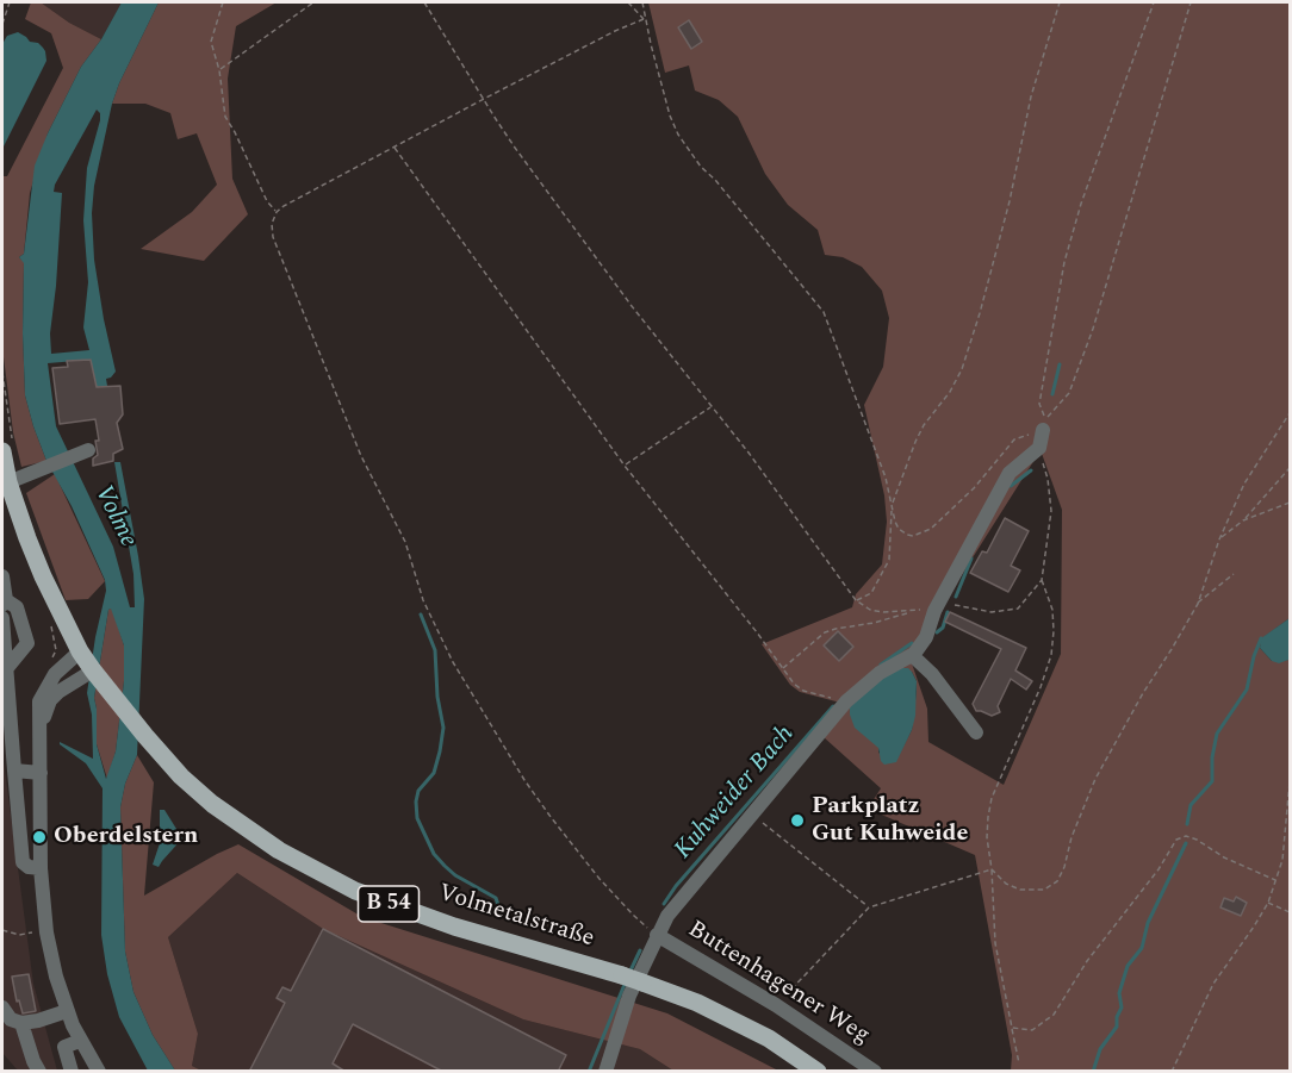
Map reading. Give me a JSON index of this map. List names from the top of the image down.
{
  "streets": {
    "main road": ["B 54", "Volmetalstraße"],
    "street": ["Buttenhagener Weg"]
  },
  "crossings": [
    ["B 54", "Volmetalstraße"]
  ],
  "water": ["Volme", "Kuhweider Bach"],
  "places": ["Parkplatz Gut Kuhweide", "Oberdelstern"]
}
